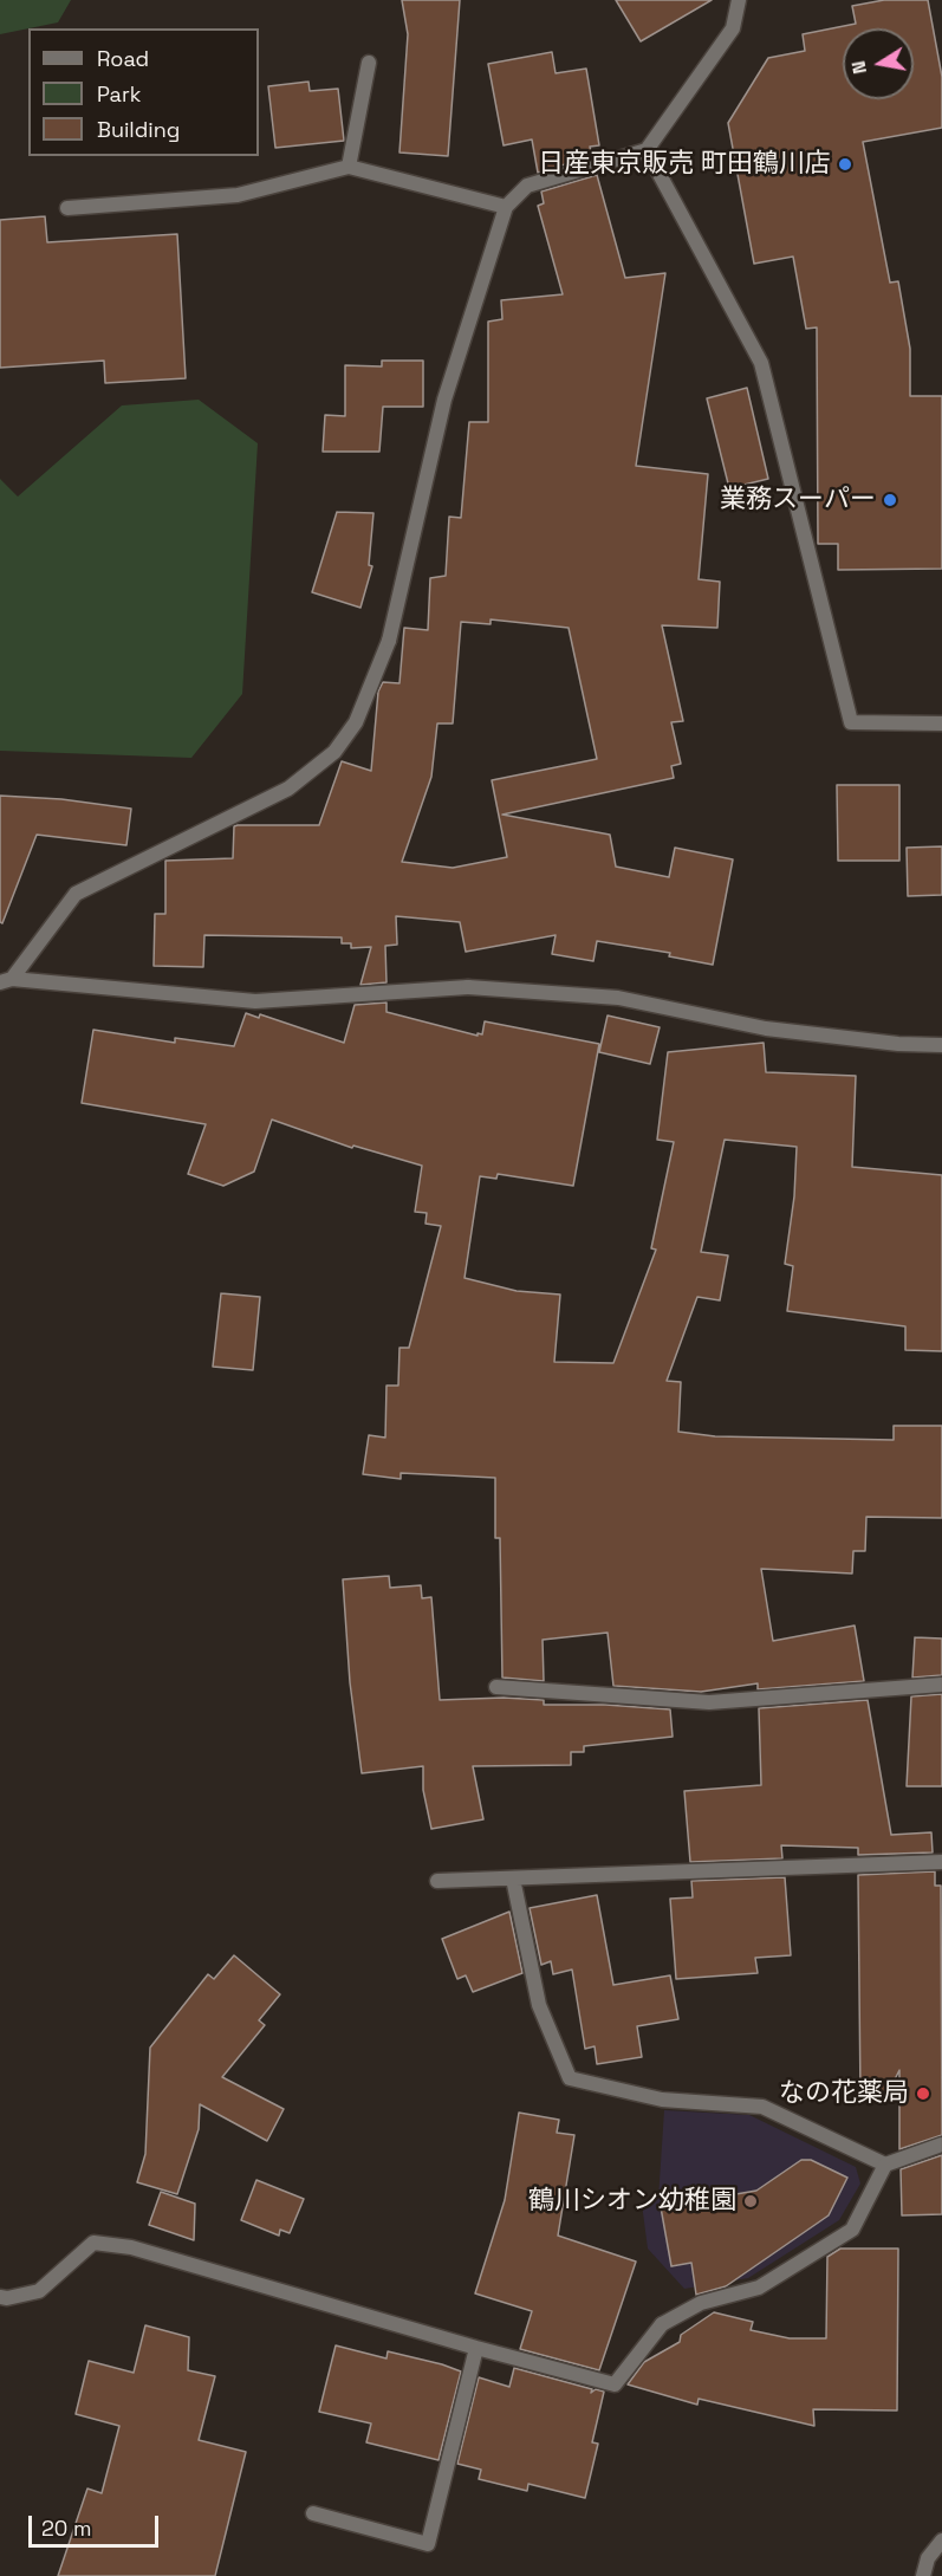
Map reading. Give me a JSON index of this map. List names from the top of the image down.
{
  "places": [
    "日産東京販売 町田鶴川店",
    "業務スーパー",
    "なの花薬局",
    "鶴川シオン幼稚園"
  ],
  "legend": ["Road", "Park", "Building"],
  "scale_bar": "20 m",
  "north": "left"
}
